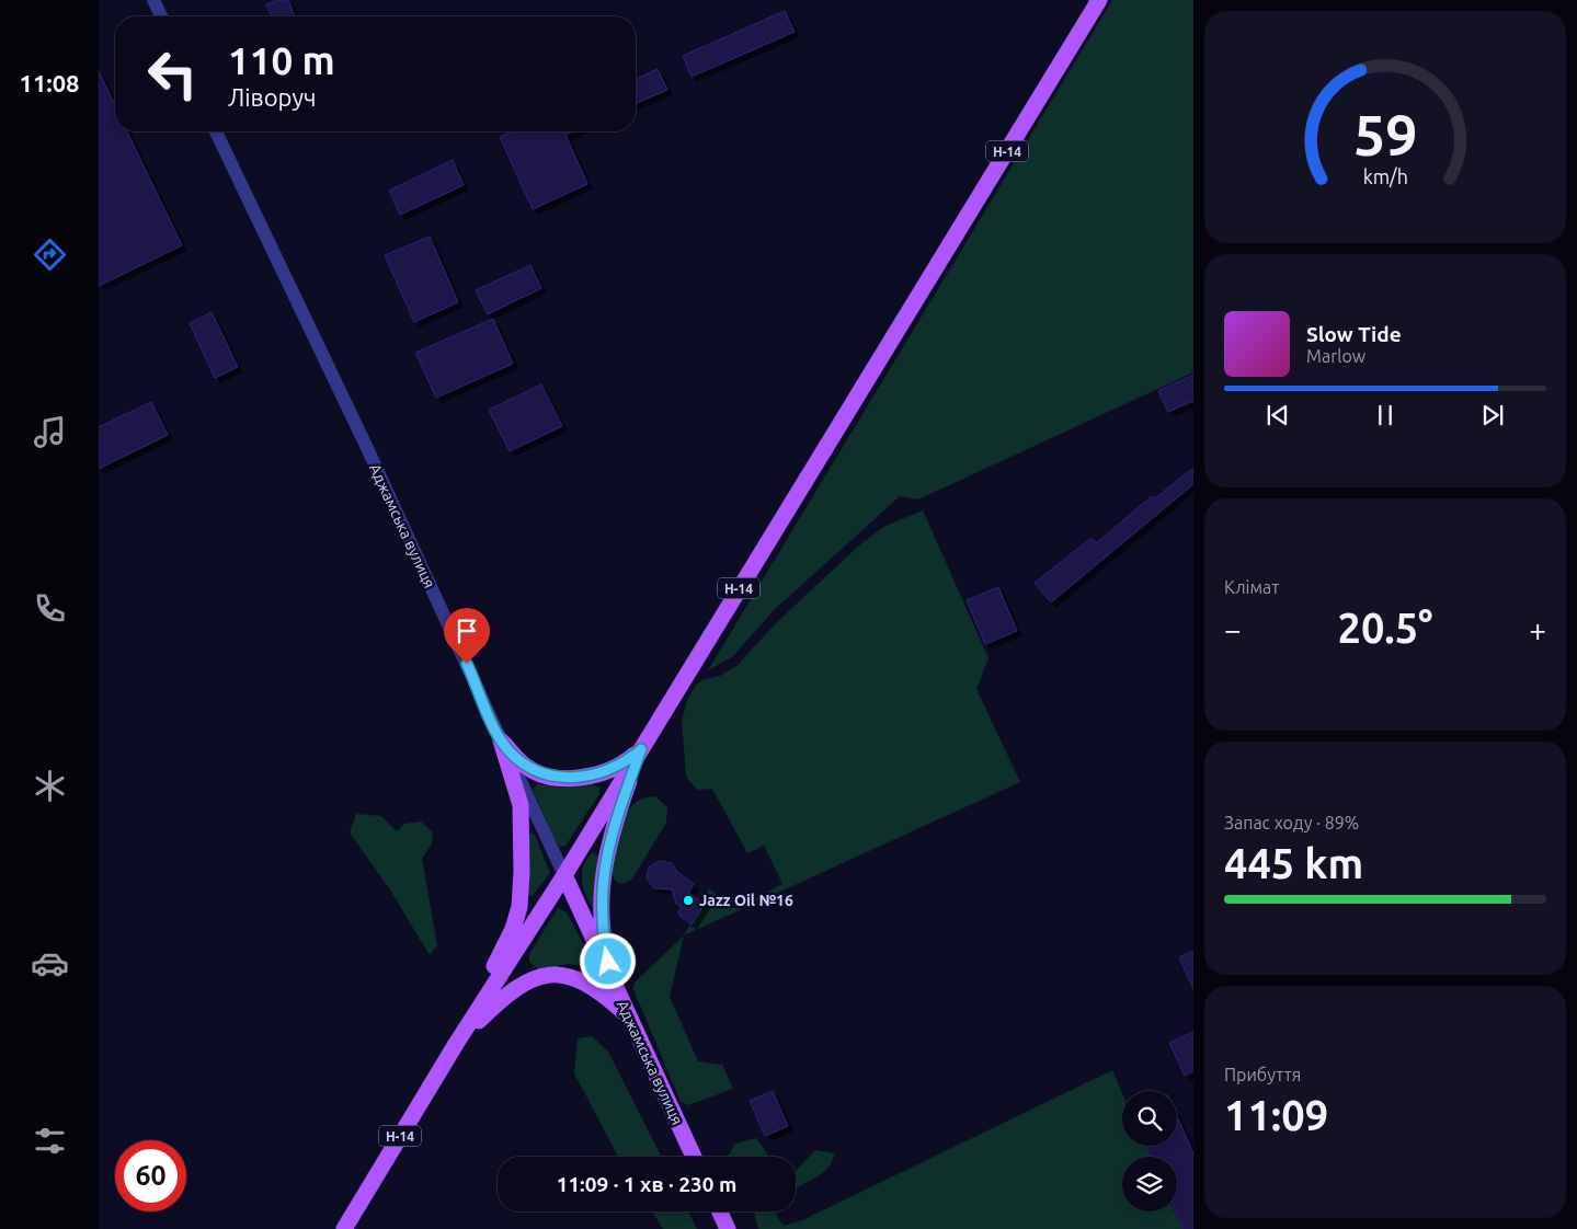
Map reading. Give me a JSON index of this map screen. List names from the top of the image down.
{
  "streets": {
    "main road": ["Н-14", "Аджамська вулиця"]
  },
  "crossings": [
    ["Н-14", "Аджамська вулиця"]
  ],
  "places": ["Jazz Oil №16"],
  "page": {
    "tabs": "11:08",
    "turn": ["110 m", "Ліворуч"],
    "song": ["Slow Tide", "Marlow"],
    "tile": [
      "Клімат",
      ["Запас ходу · 89%", "445 km"],
      ["Прибуття", "11:09"]
    ],
    "heat": ["−", "20.5°", "+"],
    "limit": "60",
    "trip": "11:09 · 1 хв · 230 m",
    "gauge": ["59", "km/h"]
  }
}
